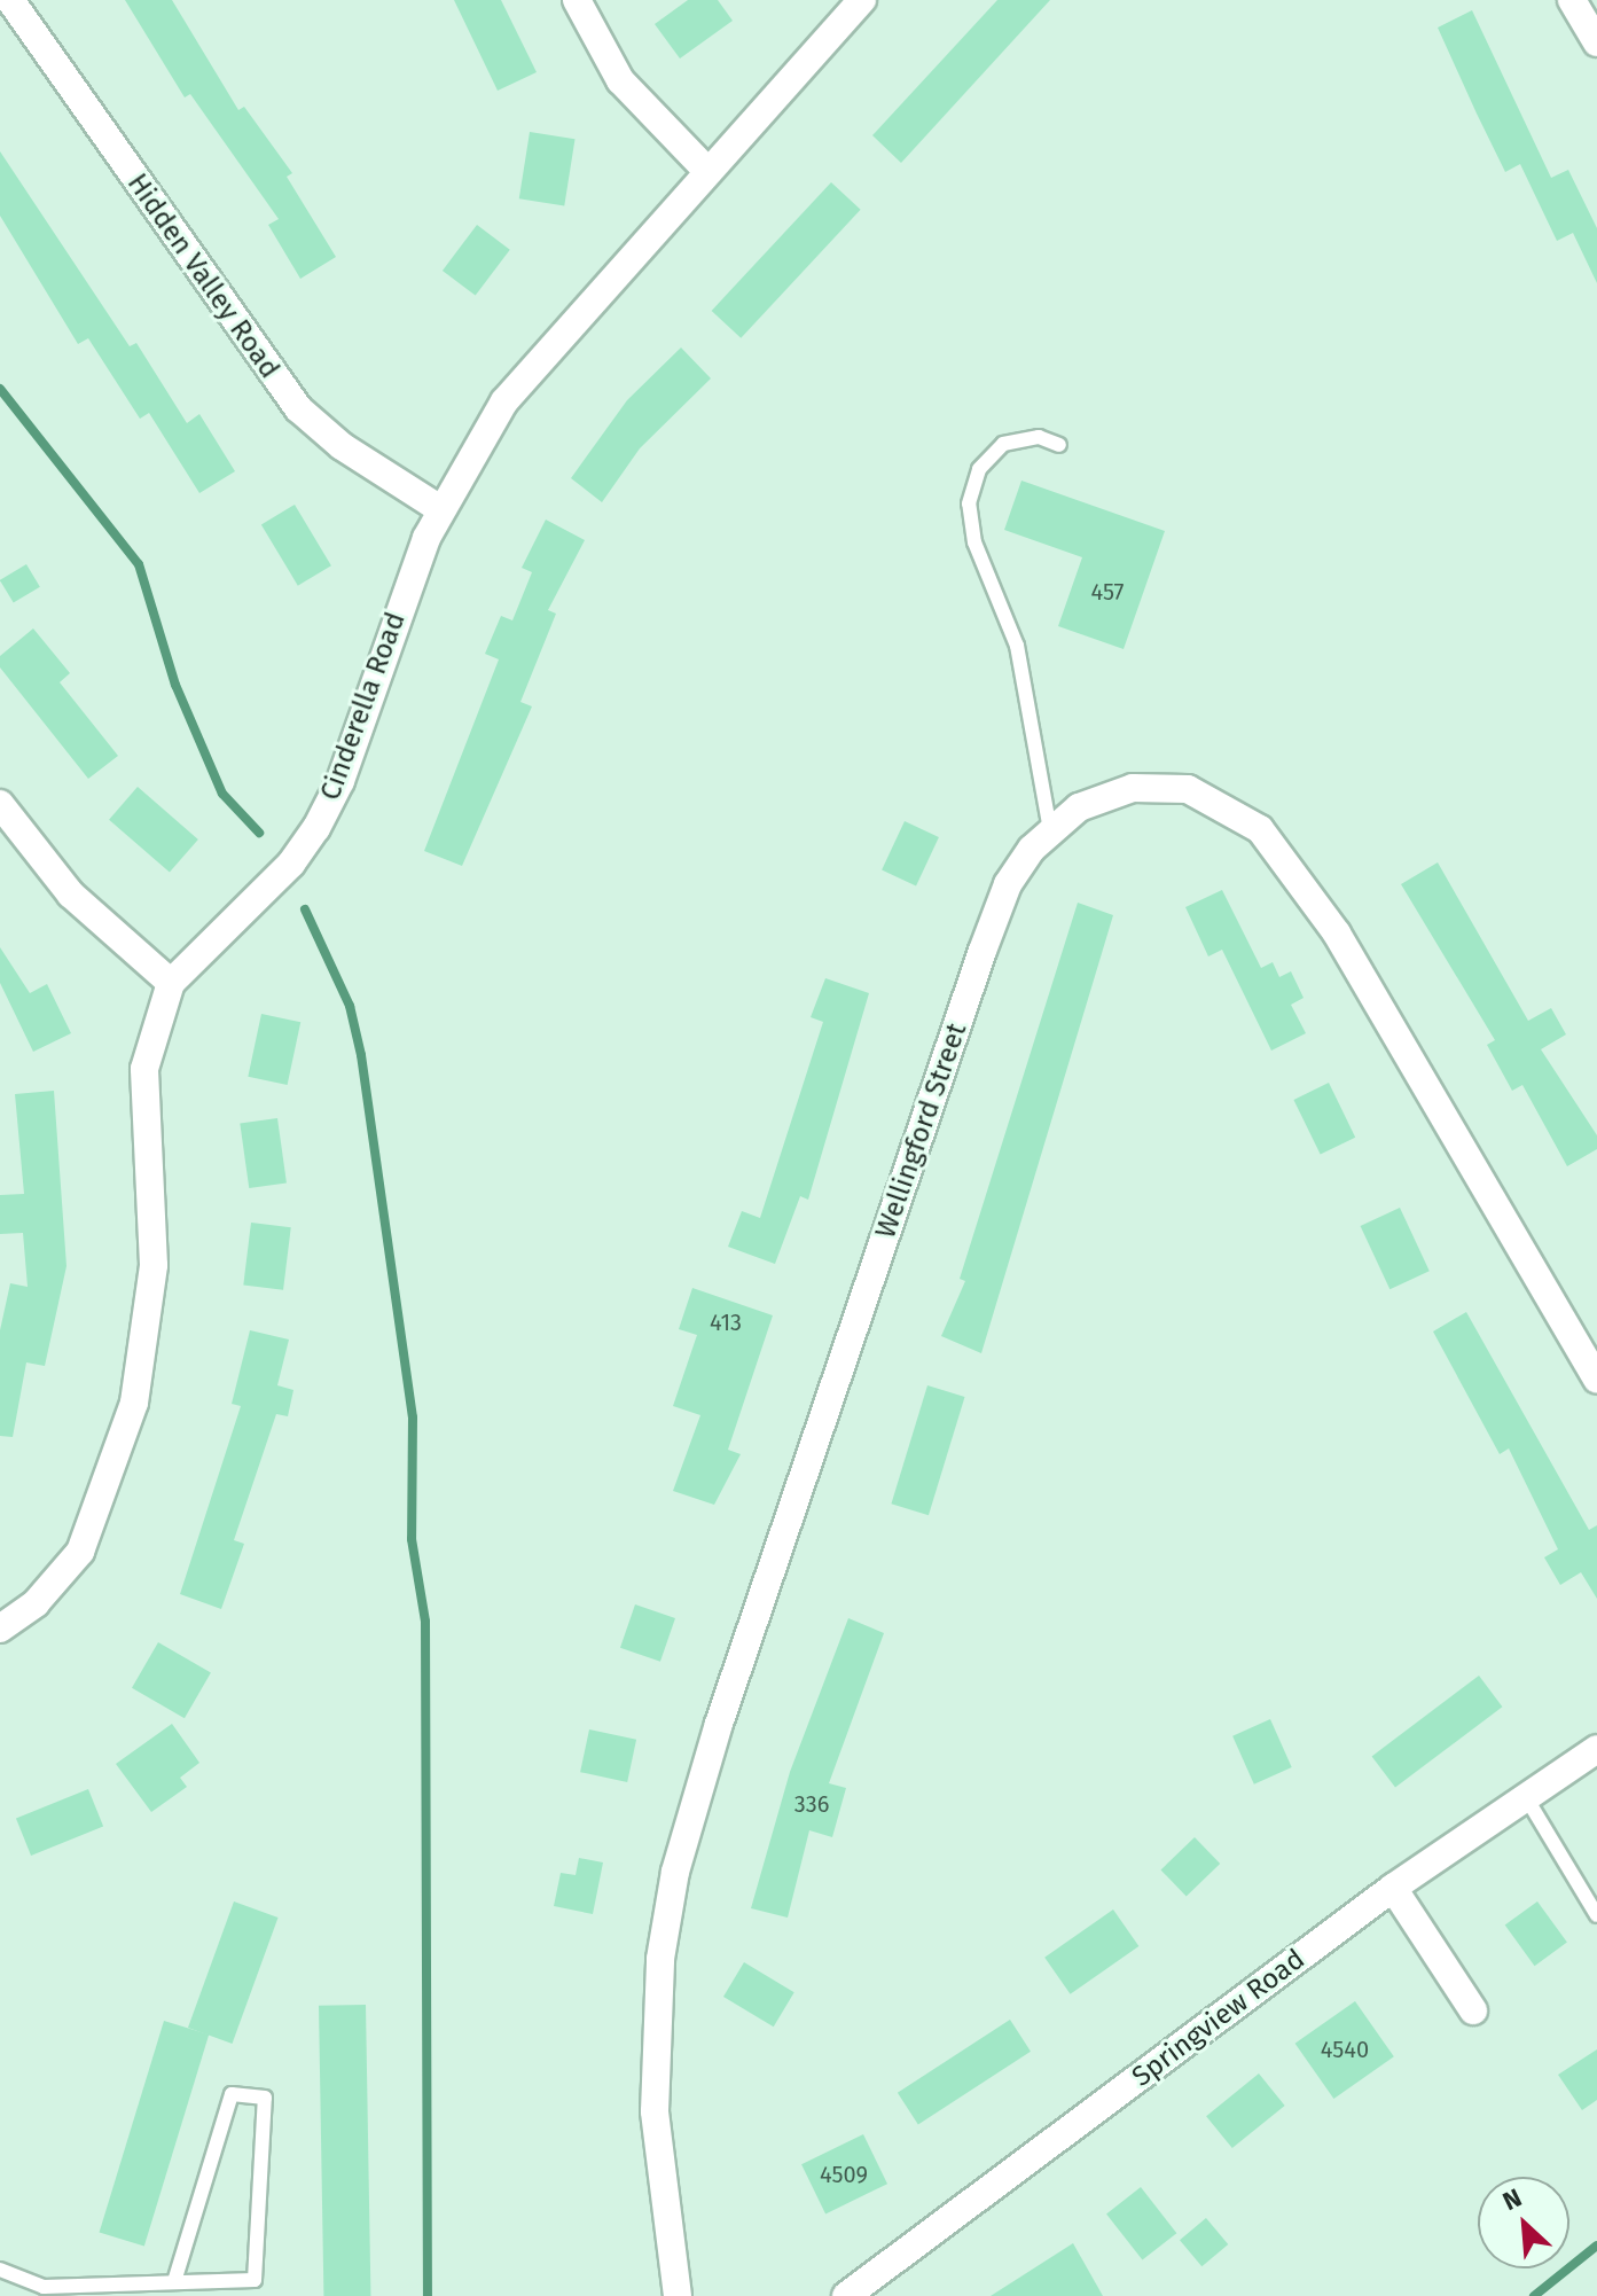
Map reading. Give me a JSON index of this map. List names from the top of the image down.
{
  "streets": {
    "street": [
      "Hidden Valley Road",
      "Cinderella Road",
      "Wellingford Street",
      "Springview Road"
    ]
  },
  "crossings": [
    ["Hidden Valley Road", "Cinderella Road"]
  ],
  "house_numbers": [
    "457",
    "413",
    "336",
    "4540",
    "4509"
  ],
  "north": "top left"
}
